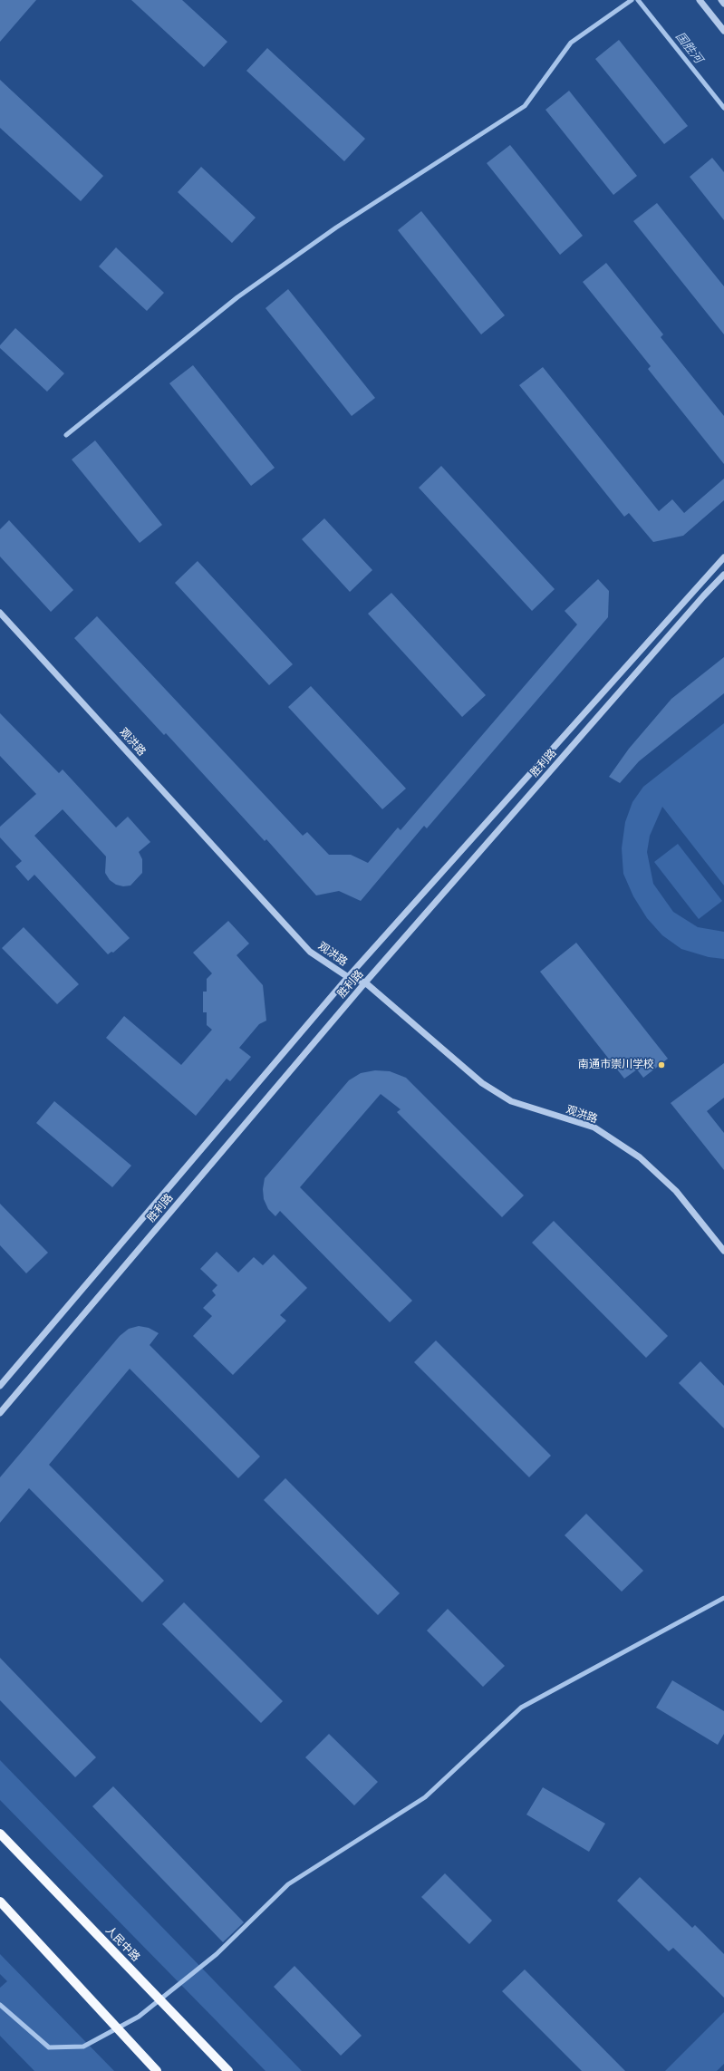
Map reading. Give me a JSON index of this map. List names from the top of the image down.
{
  "streets": {
    "main road": ["人民中路"],
    "street": ["观洪路", "胜利路"]
  },
  "crossings": [
    ["观洪路", "胜利路"]
  ],
  "water": ["国胜河"],
  "places": ["南通市崇川学校"]
}
